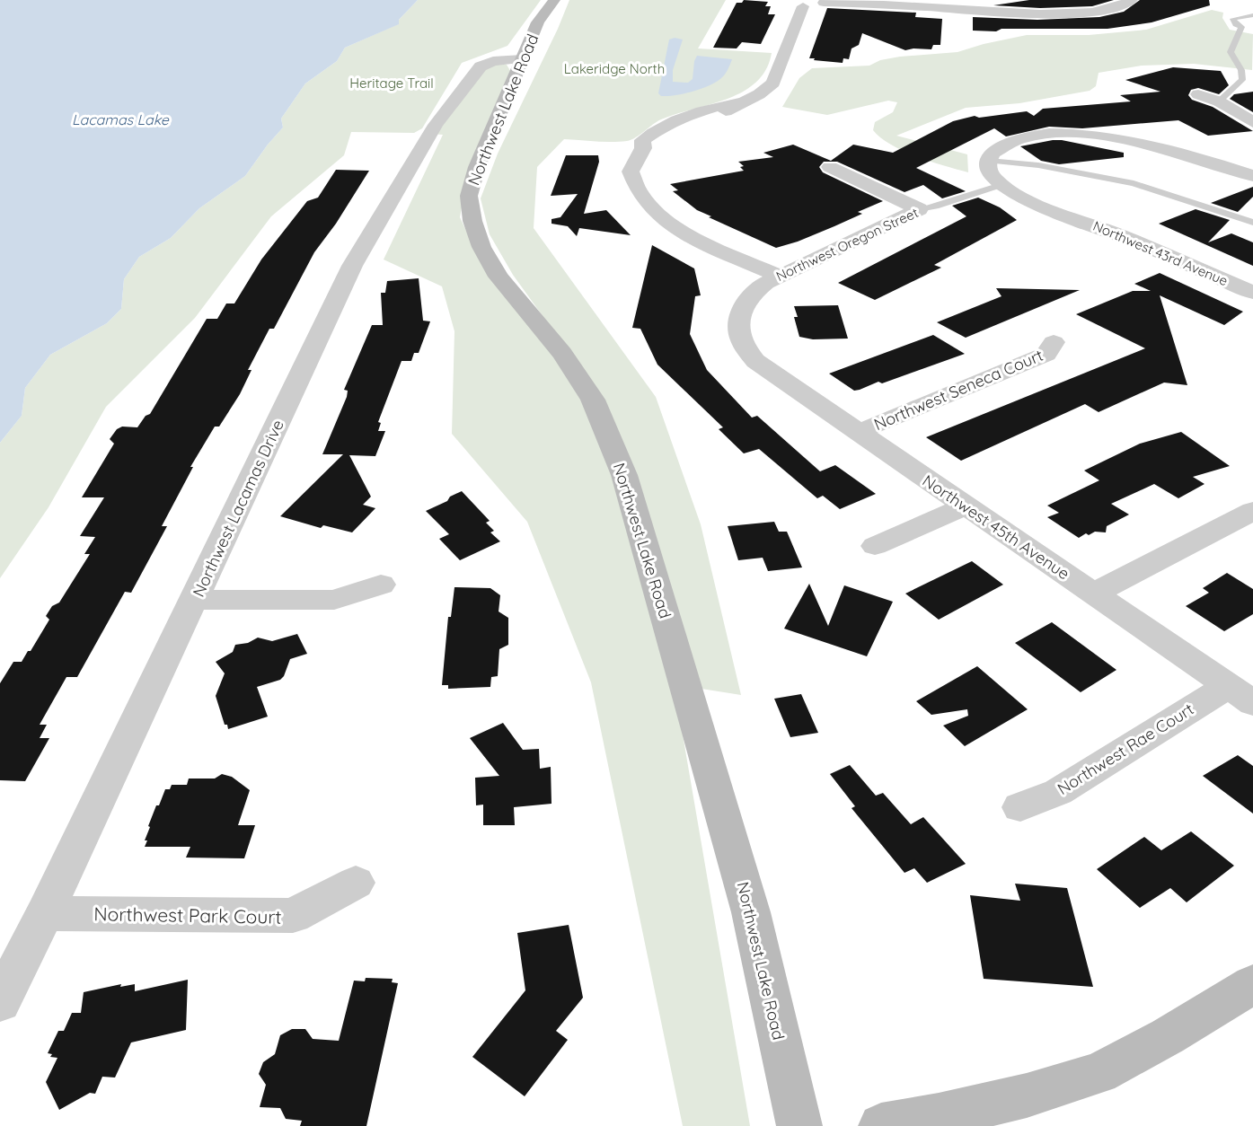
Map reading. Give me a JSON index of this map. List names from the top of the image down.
{
  "streets": {
    "main road": ["Northwest Lake Road"],
    "street": [
      "Northwest Oregon Street",
      "Northwest 43rd Avenue",
      "Northwest Seneca Court",
      "Northwest Lacamas Drive",
      "Northwest 45th Avenue",
      "Northwest Rae Court",
      "Northwest Park Court"
    ]
  },
  "crossings": [
    ["Northwest Lake Road", "Northwest Lacamas Drive"],
    ["Northwest Oregon Street", "Northwest 43rd Avenue"],
    ["Northwest Oregon Street", "Northwest 45th Avenue"],
    ["Northwest Seneca Court", "Northwest 45th Avenue"],
    ["Northwest Lacamas Drive", "Northwest Park Court"],
    ["Northwest 45th Avenue", "Northwest Rae Court"]
  ],
  "water": ["Lacamas Lake"],
  "parks": ["Lakeridge North", "Heritage Trail"]
}
